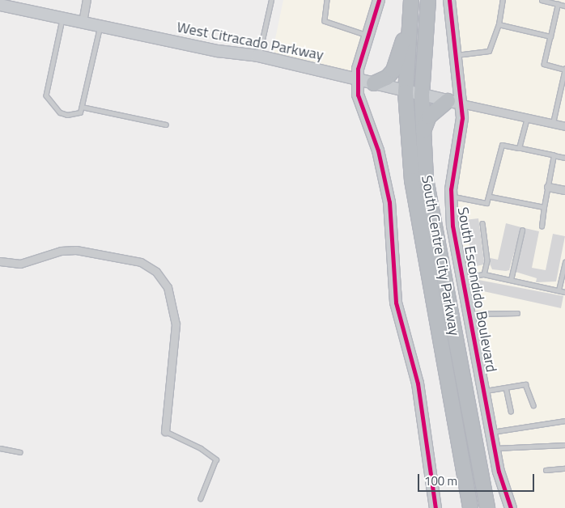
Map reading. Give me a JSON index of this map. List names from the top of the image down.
{
  "streets": {
    "highway": ["South Centre City Parkway"],
    "street": ["West Citracado Parkway", "South Escondido Boulevard"]
  },
  "crossings": [
    ["West Citracado Parkway", "South Centre City Parkway"],
    ["West Citracado Parkway", "South Escondido Boulevard"]
  ],
  "scale_bar": "100 m"
}
